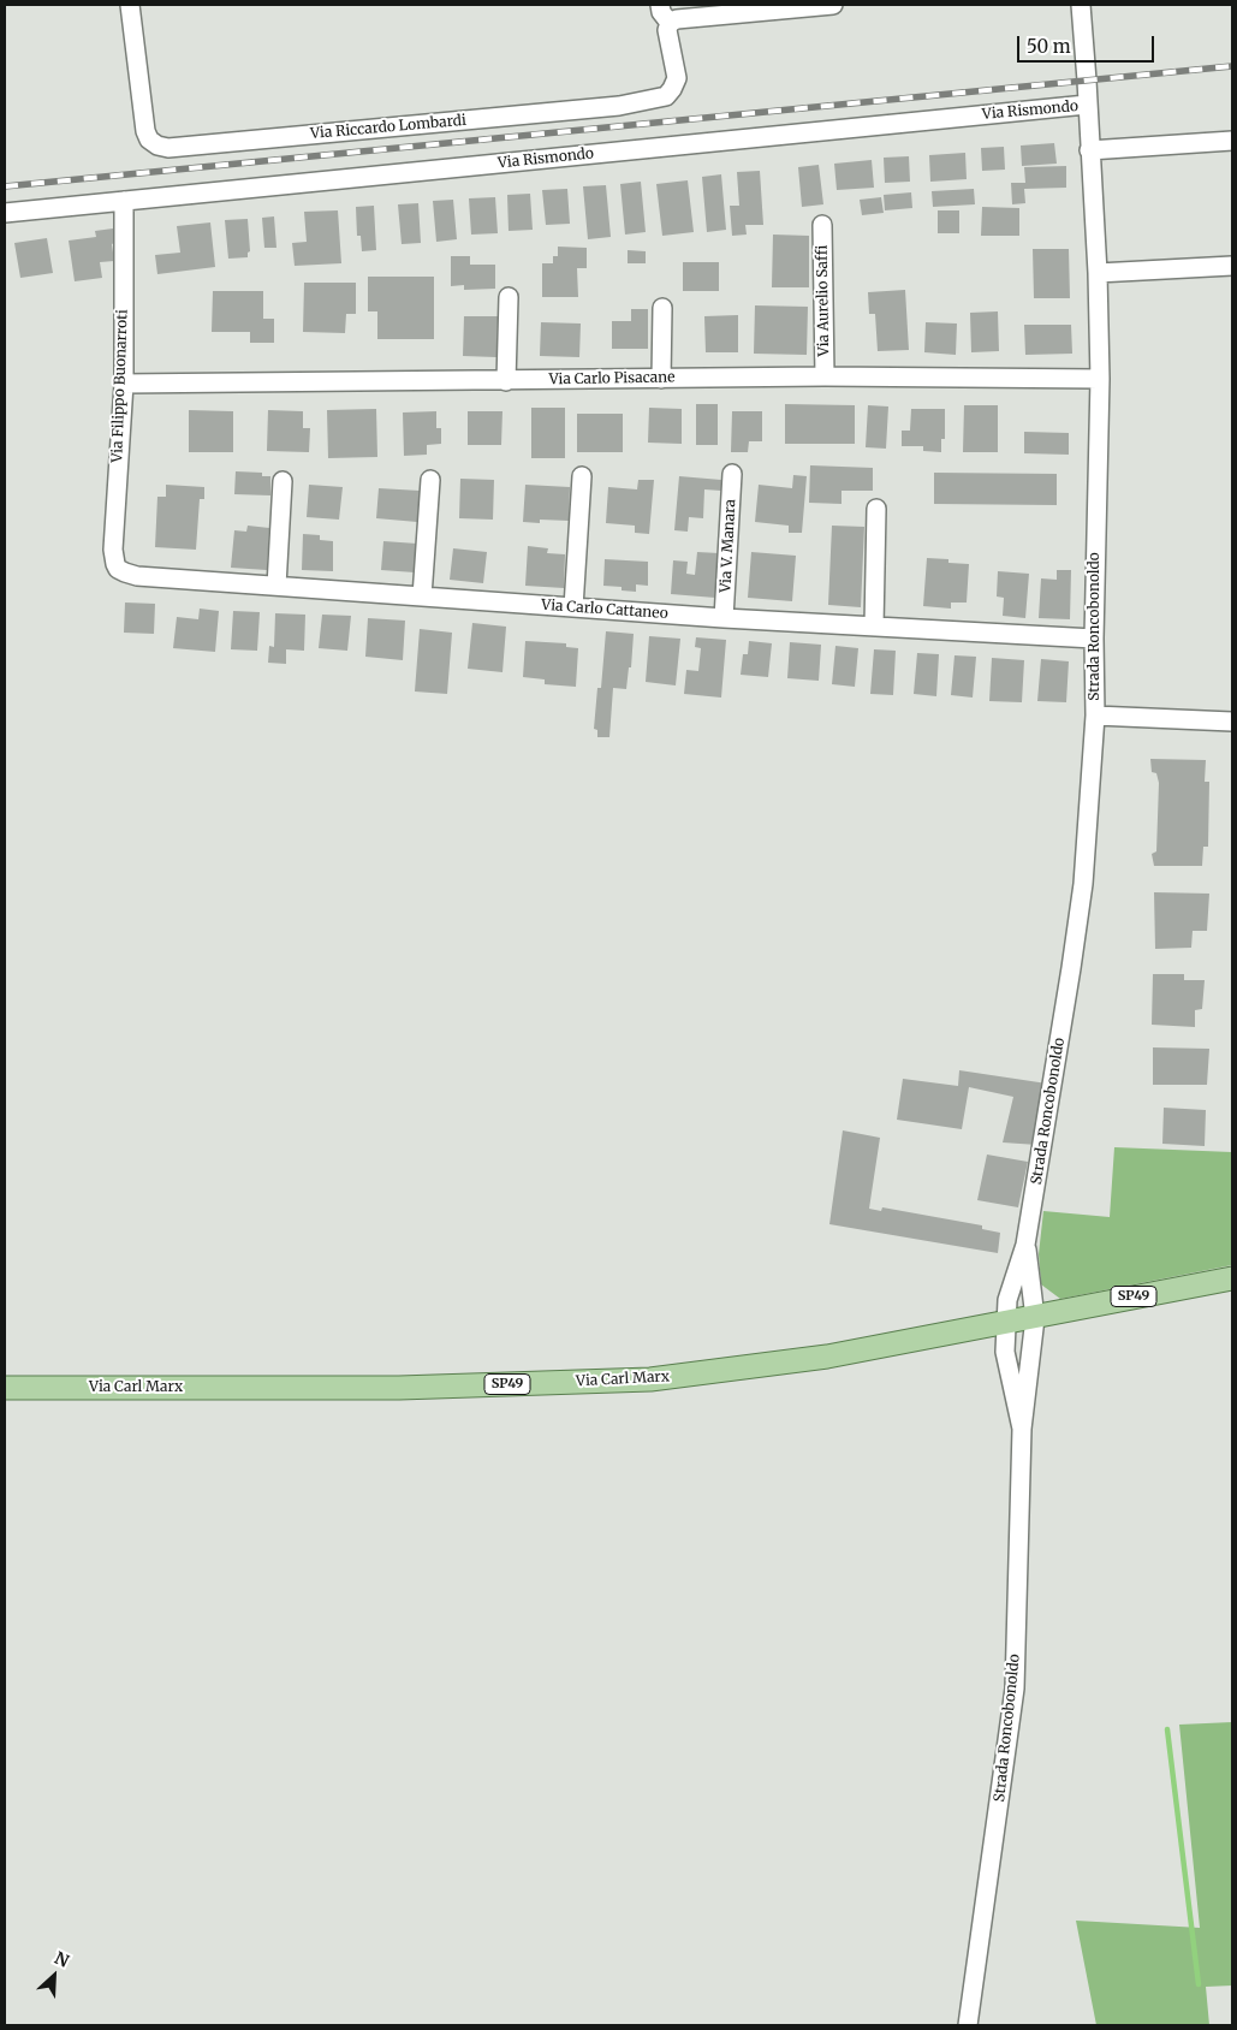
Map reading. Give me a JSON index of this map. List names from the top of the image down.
{
  "streets": {
    "main road": ["SP49", "Via Carl Marx"],
    "street": [
      "Via Rismondo",
      "Via Riccardo Lombardi",
      "Via Aurelio Saffi",
      "Via Carlo Pisacane",
      "Via Filippo Buonarroti",
      "Via V. Manara",
      "Via Carlo Cattaneo",
      "Strada Roncobonoldo"
    ]
  },
  "crossings": [
    ["Via Rismondo", "Via Filippo Buonarroti"],
    ["Via Rismondo", "Strada Roncobonoldo"],
    ["Via Aurelio Saffi", "Via Carlo Pisacane"],
    ["Via Carlo Pisacane", "Via Filippo Buonarroti"],
    ["Via Carlo Pisacane", "Strada Roncobonoldo"],
    ["Via Filippo Buonarroti", "Via Carlo Cattaneo"],
    ["Via V. Manara", "Via Carlo Cattaneo"],
    ["Via Carlo Cattaneo", "Strada Roncobonoldo"],
    ["Strada Roncobonoldo", "Via Carl Marx"]
  ],
  "scale_bar": "50 m",
  "north": "top right"
}
